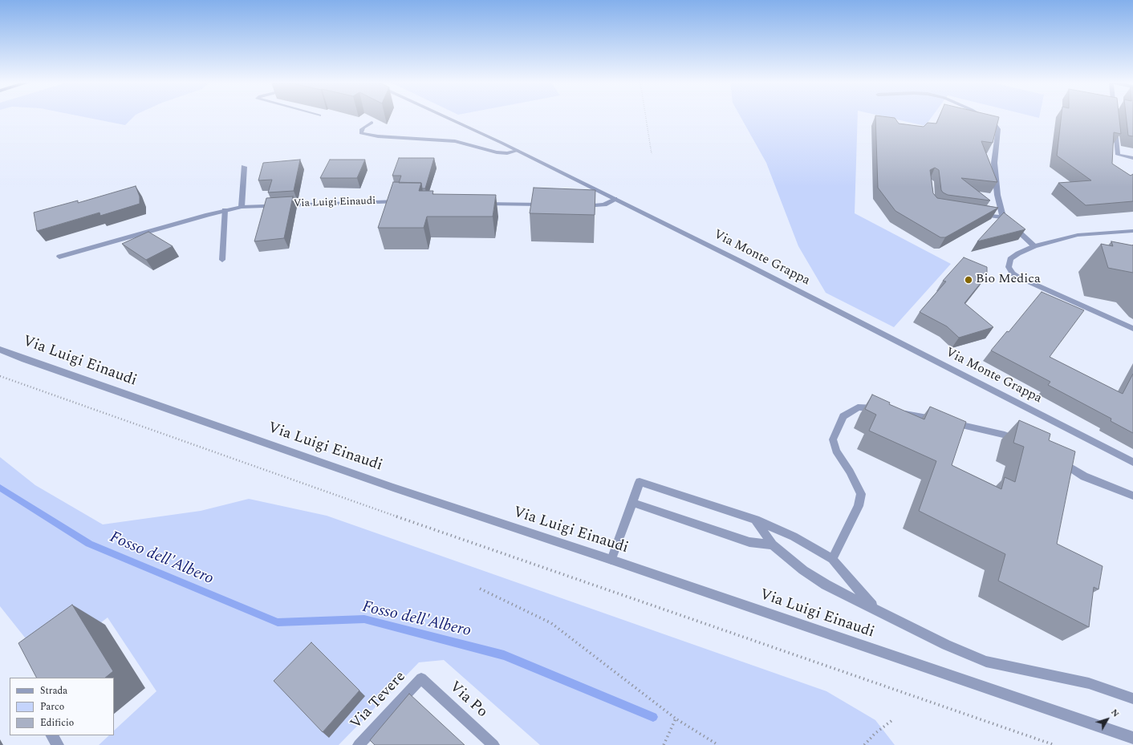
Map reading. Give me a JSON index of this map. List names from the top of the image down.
{
  "streets": {
    "street": [
      "Via Luigi Einaudi",
      "Via Monte Grappa",
      "Via Po",
      "Via Tevere"
    ]
  },
  "crossings": [
    ["Via Po", "Via Tevere"]
  ],
  "water": ["Fosso dell'Albero"],
  "places": ["Bio Medica"],
  "legend": ["Strada", "Parco", "Edificio"],
  "north": "top right"
}
